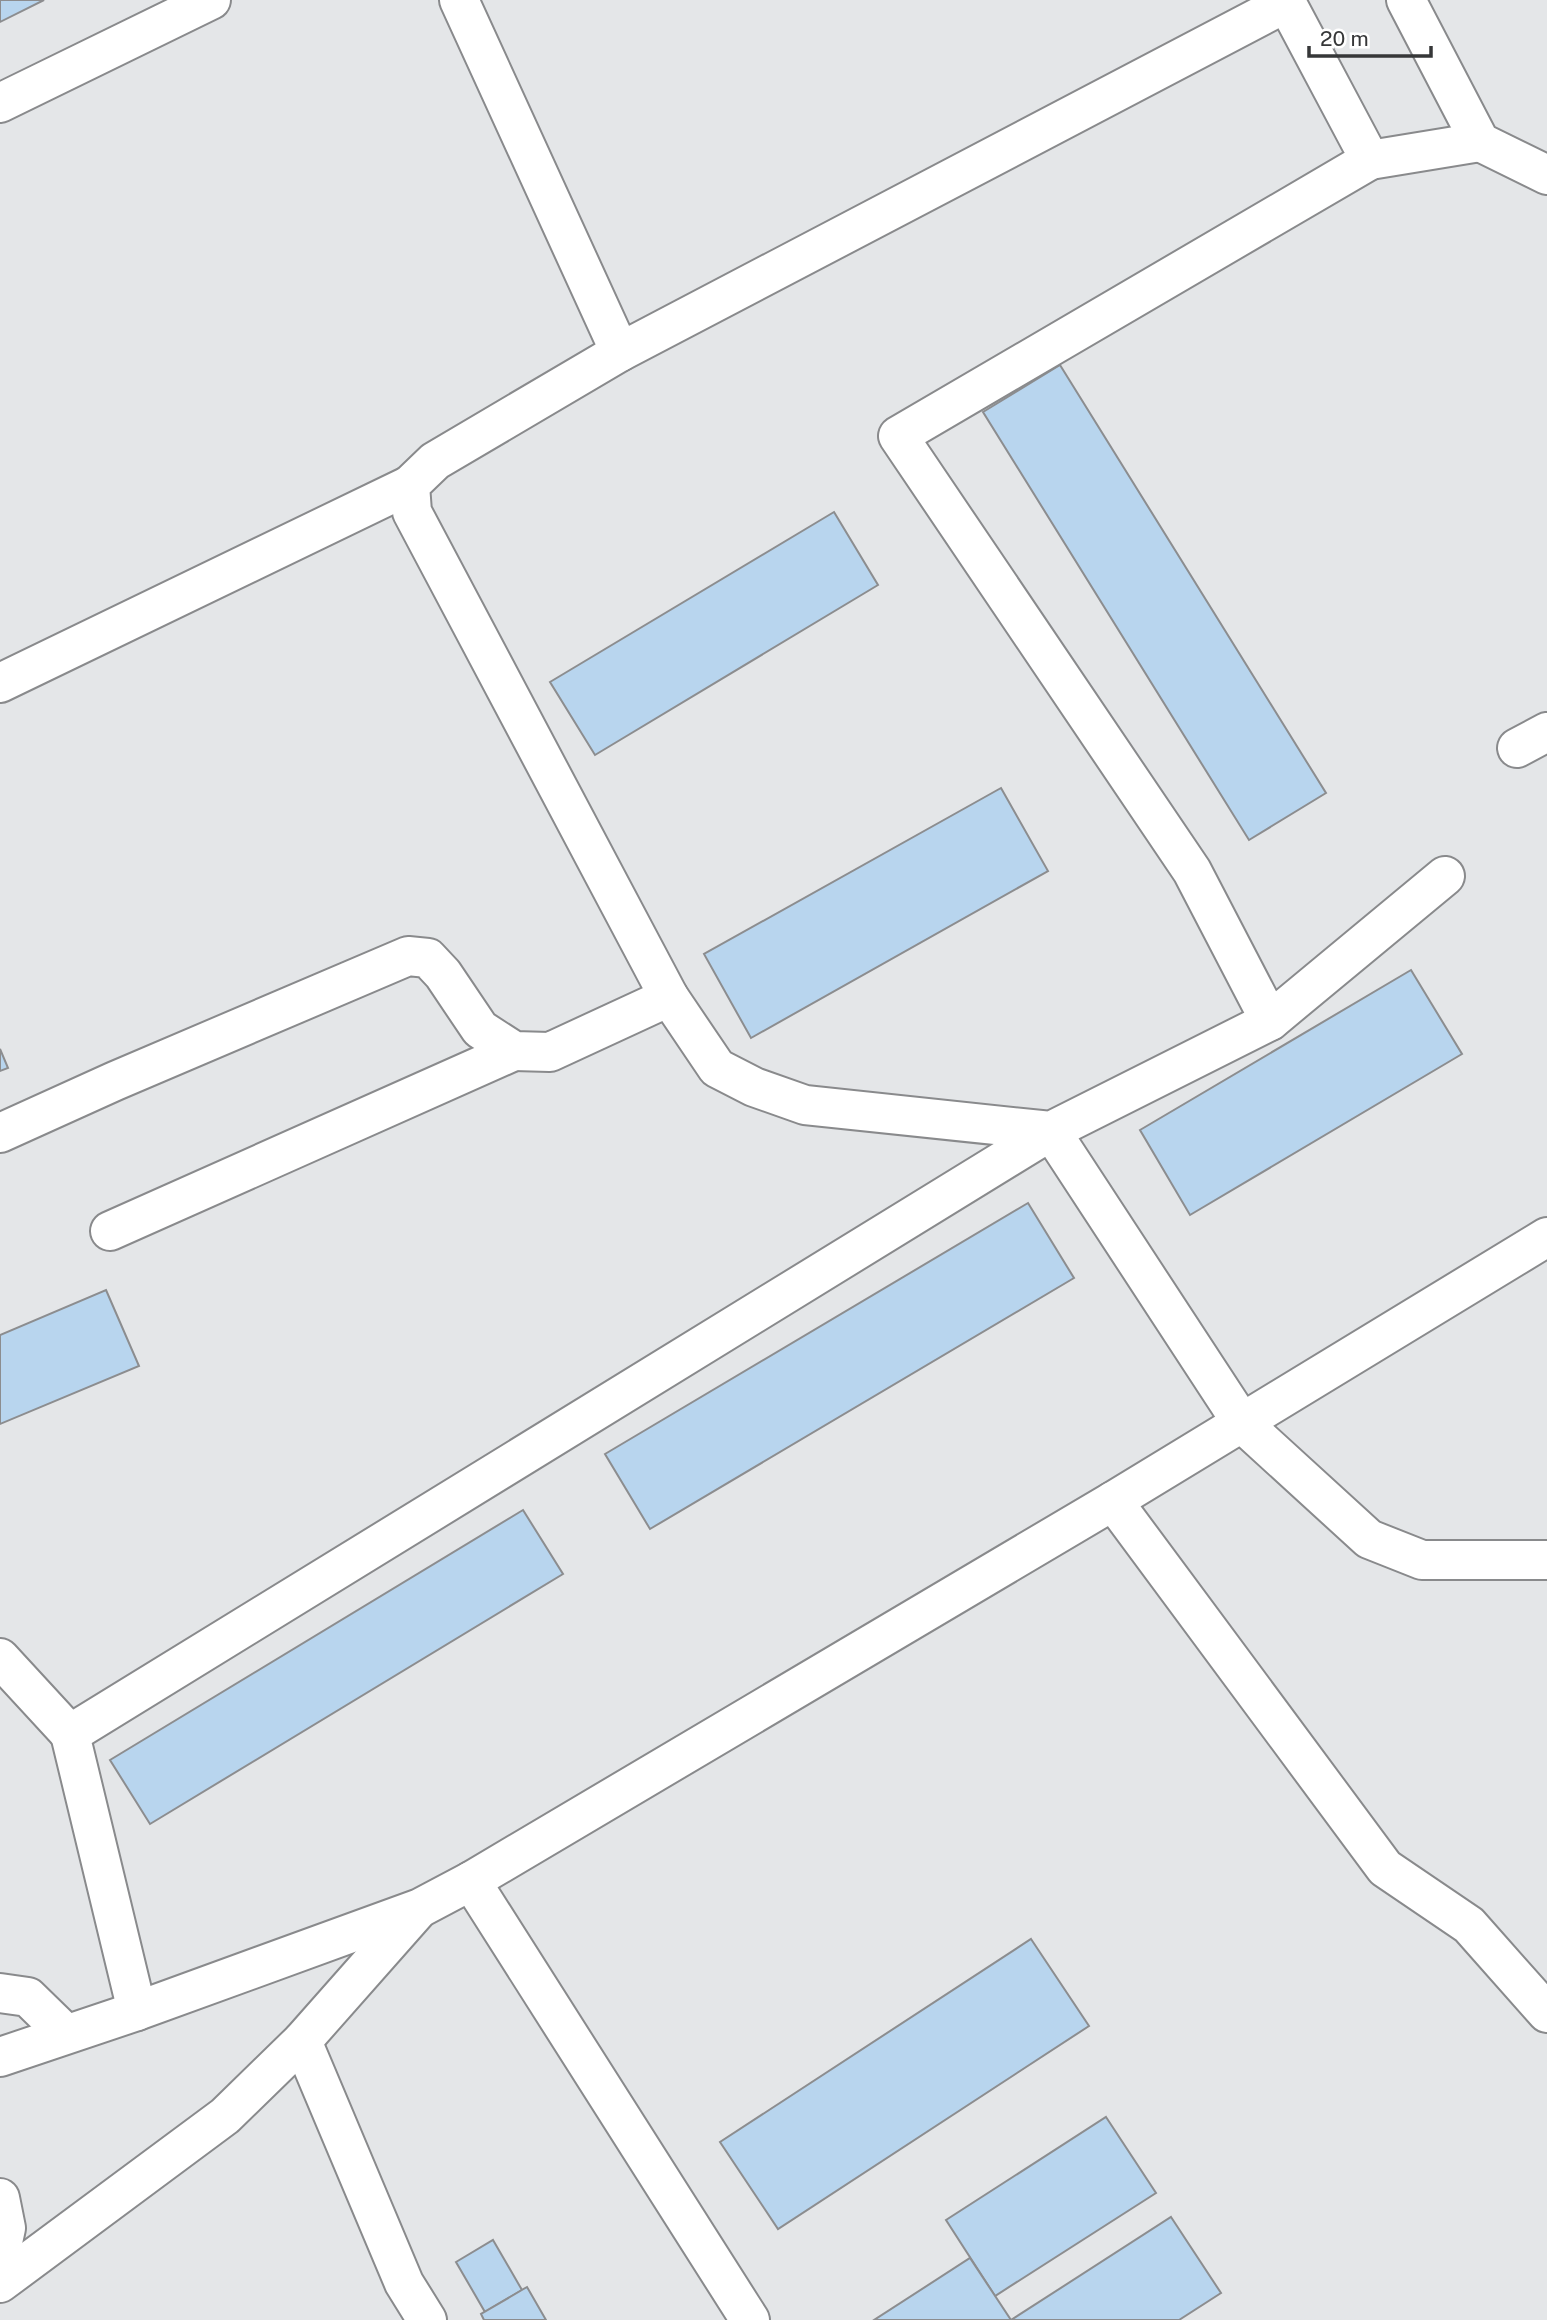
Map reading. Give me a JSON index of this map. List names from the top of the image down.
{
  "scale_bar": "20 m"
}
